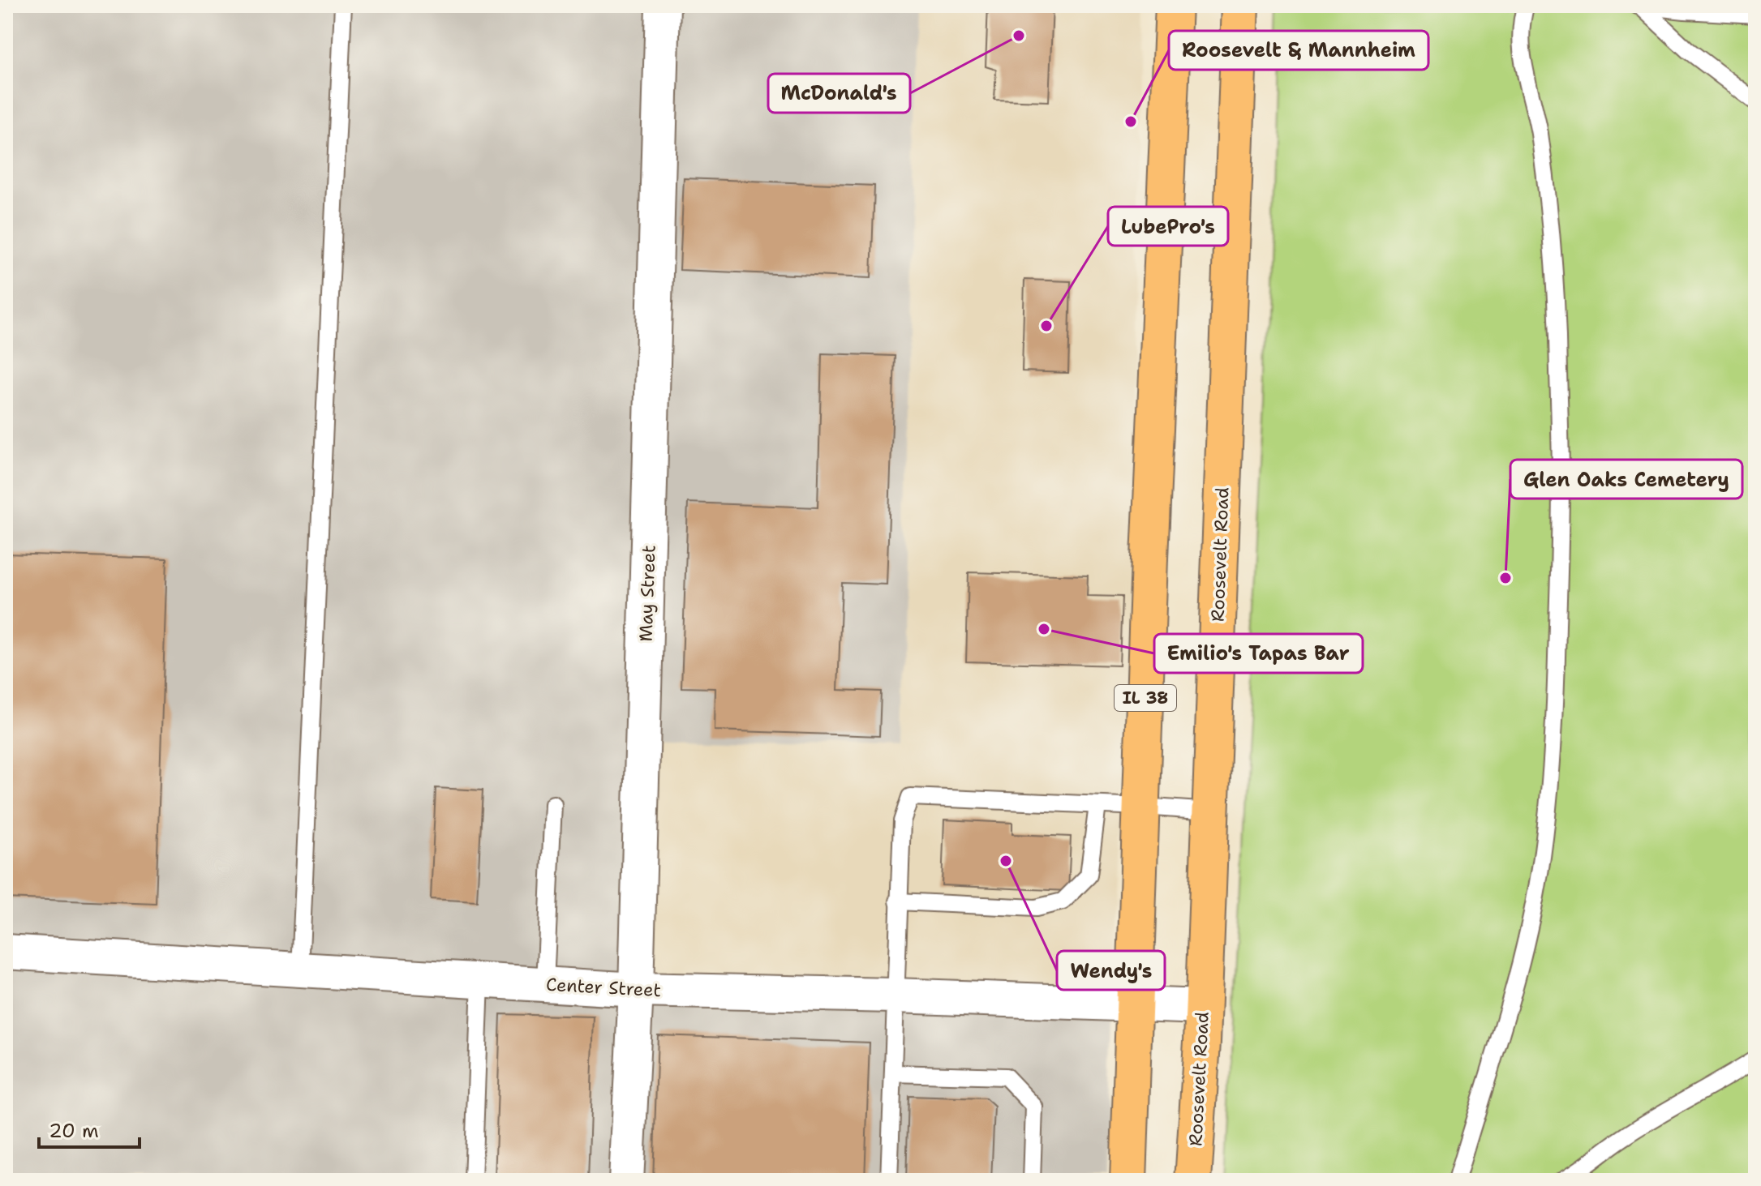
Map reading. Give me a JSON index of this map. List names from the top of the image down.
{
  "streets": {
    "main road": ["Roosevelt Road", "IL 38"],
    "street": ["May Street", "Center Street"]
  },
  "crossings": [
    ["Roosevelt Road", "Center Street"],
    ["May Street", "Center Street"],
    ["IL 38", "Center Street"]
  ],
  "places": [
    "McDonald's",
    "Roosevelt & Mannheim",
    "LubePro's",
    "Glen Oaks Cemetery",
    "Emilio's Tapas Bar",
    "Wendy's"
  ],
  "scale_bar": "20 m"
}
